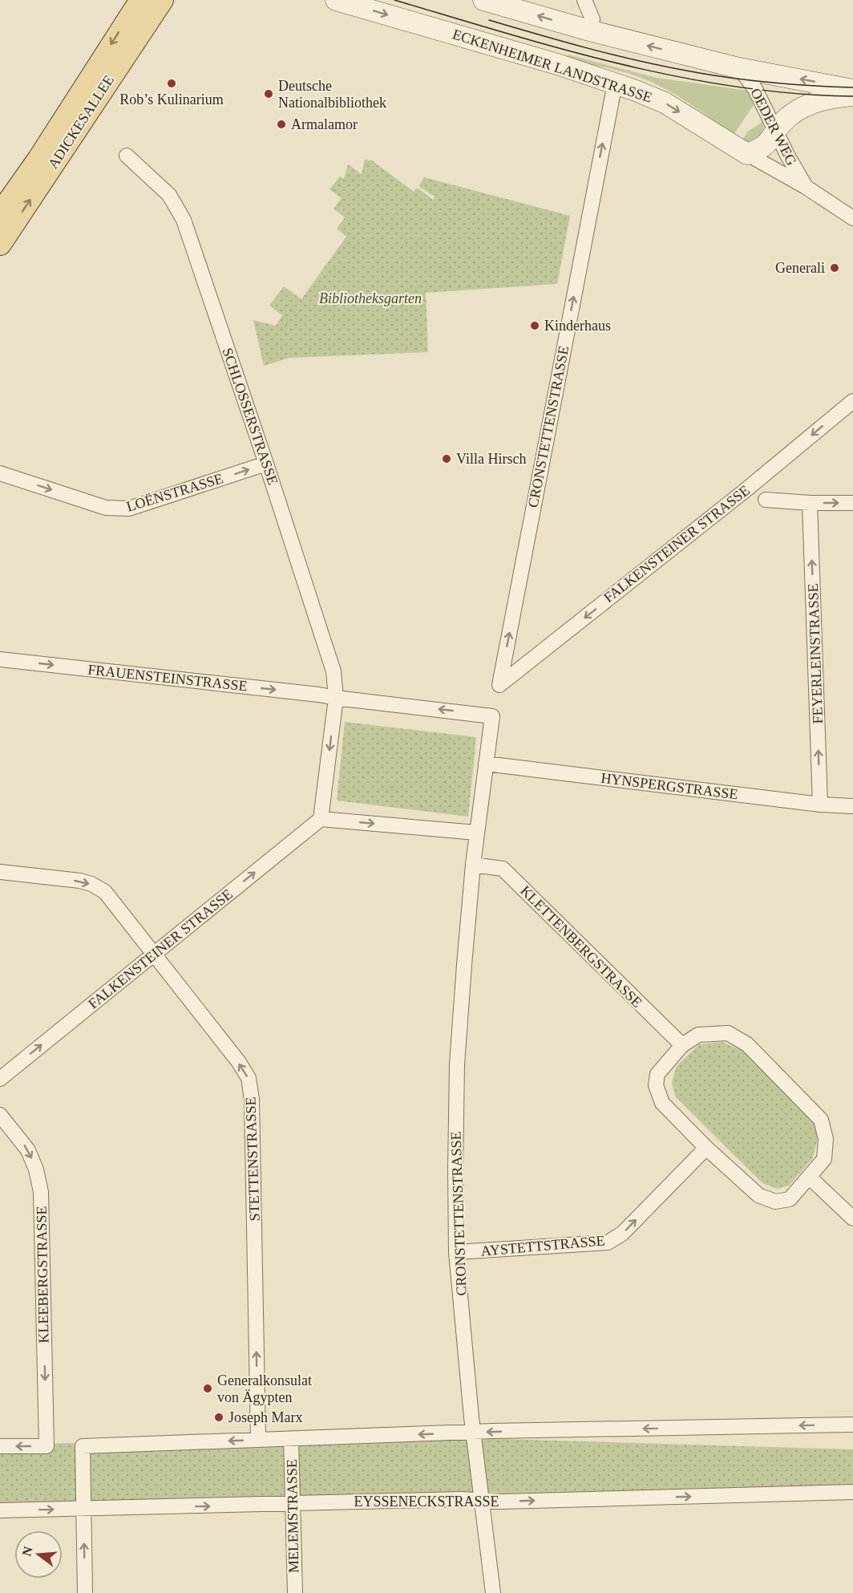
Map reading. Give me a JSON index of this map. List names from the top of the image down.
{
  "streets": {
    "main road": ["ECKENHEIMER LANDSTRASSE", "ADICKESALLEE"],
    "street": [
      "OEDER WEG",
      "SCHLOSSERSTRASSE",
      "CRONSTETTENSTRASSE",
      "LOËNSTRASSE",
      "FALKENSTEINER STRASSE",
      "FEYERLEINSTRASSE",
      "FRAUENSTEINSTRASSE",
      "HYNSPERGSTRASSE",
      "KLETTENBERGSTRASSE",
      "STETTENSTRASSE",
      "AYSTETTSTRASSE",
      "KLEEBERGSTRASSE",
      "EYSSENECKSTRASSE",
      "MELEMSTRASSE"
    ]
  },
  "crossings": [
    ["ECKENHEIMER LANDSTRASSE", "OEDER WEG"],
    ["ECKENHEIMER LANDSTRASSE", "CRONSTETTENSTRASSE"],
    ["SCHLOSSERSTRASSE", "LOËNSTRASSE"],
    ["SCHLOSSERSTRASSE", "FALKENSTEINER STRASSE"],
    ["SCHLOSSERSTRASSE", "FRAUENSTEINSTRASSE"],
    ["CRONSTETTENSTRASSE", "FALKENSTEINER STRASSE"],
    ["CRONSTETTENSTRASSE", "FRAUENSTEINSTRASSE"],
    ["CRONSTETTENSTRASSE", "HYNSPERGSTRASSE"],
    ["CRONSTETTENSTRASSE", "KLETTENBERGSTRASSE"],
    ["CRONSTETTENSTRASSE", "AYSTETTSTRASSE"],
    ["CRONSTETTENSTRASSE", "EYSSENECKSTRASSE"],
    ["FALKENSTEINER STRASSE", "STETTENSTRASSE"],
    ["FEYERLEINSTRASSE", "HYNSPERGSTRASSE"],
    ["EYSSENECKSTRASSE", "MELEMSTRASSE"]
  ],
  "one_way": [
    "CRONSTETTENSTRASSE",
    "LOËNSTRASSE",
    "FEYERLEINSTRASSE",
    "AYSTETTSTRASSE",
    "KLEEBERGSTRASSE"
  ],
  "parks": ["Bibliotheksgarten"],
  "places": [
    "Rob’s Kulinarium",
    "Deutsche Nationalbibliothek",
    "Armalamor",
    "Generali",
    "Kinderhaus",
    "Villa Hirsch",
    "Generalkonsulat von Ägypten",
    "Joseph Marx"
  ],
  "north": "left"
}
